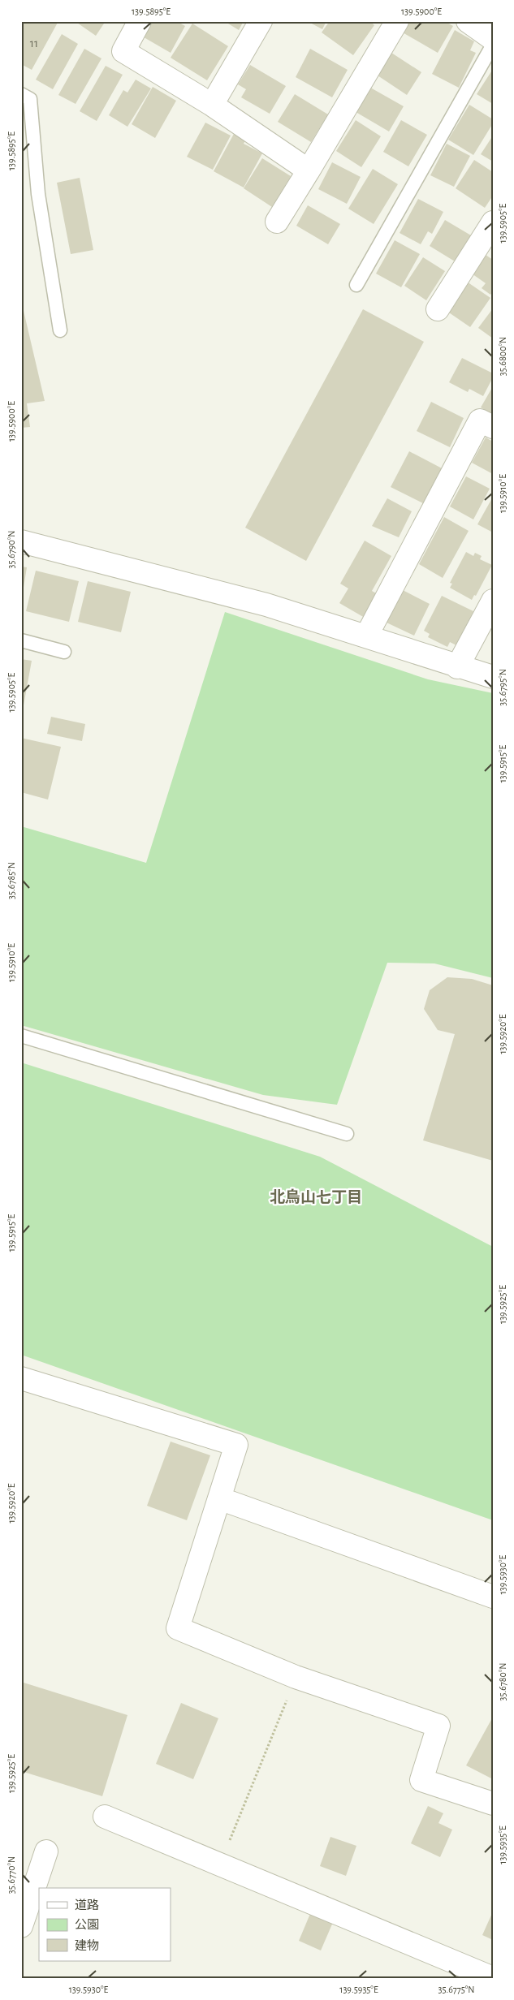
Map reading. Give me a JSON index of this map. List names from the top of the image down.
{
  "districts": ["北烏山七丁目"],
  "house_numbers": ["11"],
  "legend": ["道路", "公園", "建物"],
  "coordinates": [
    "139.5895°E",
    "139.5900°E",
    "139.5905°E",
    "35.6800°N",
    "139.5910°E",
    "35.6790°N",
    "35.6795°N",
    "139.5915°E",
    "35.6785°N",
    "139.5920°E",
    "139.5925°E",
    "139.5930°E",
    "35.6780°N",
    "139.5935°E",
    "35.6770°N",
    "35.6775°N"
  ]
}
